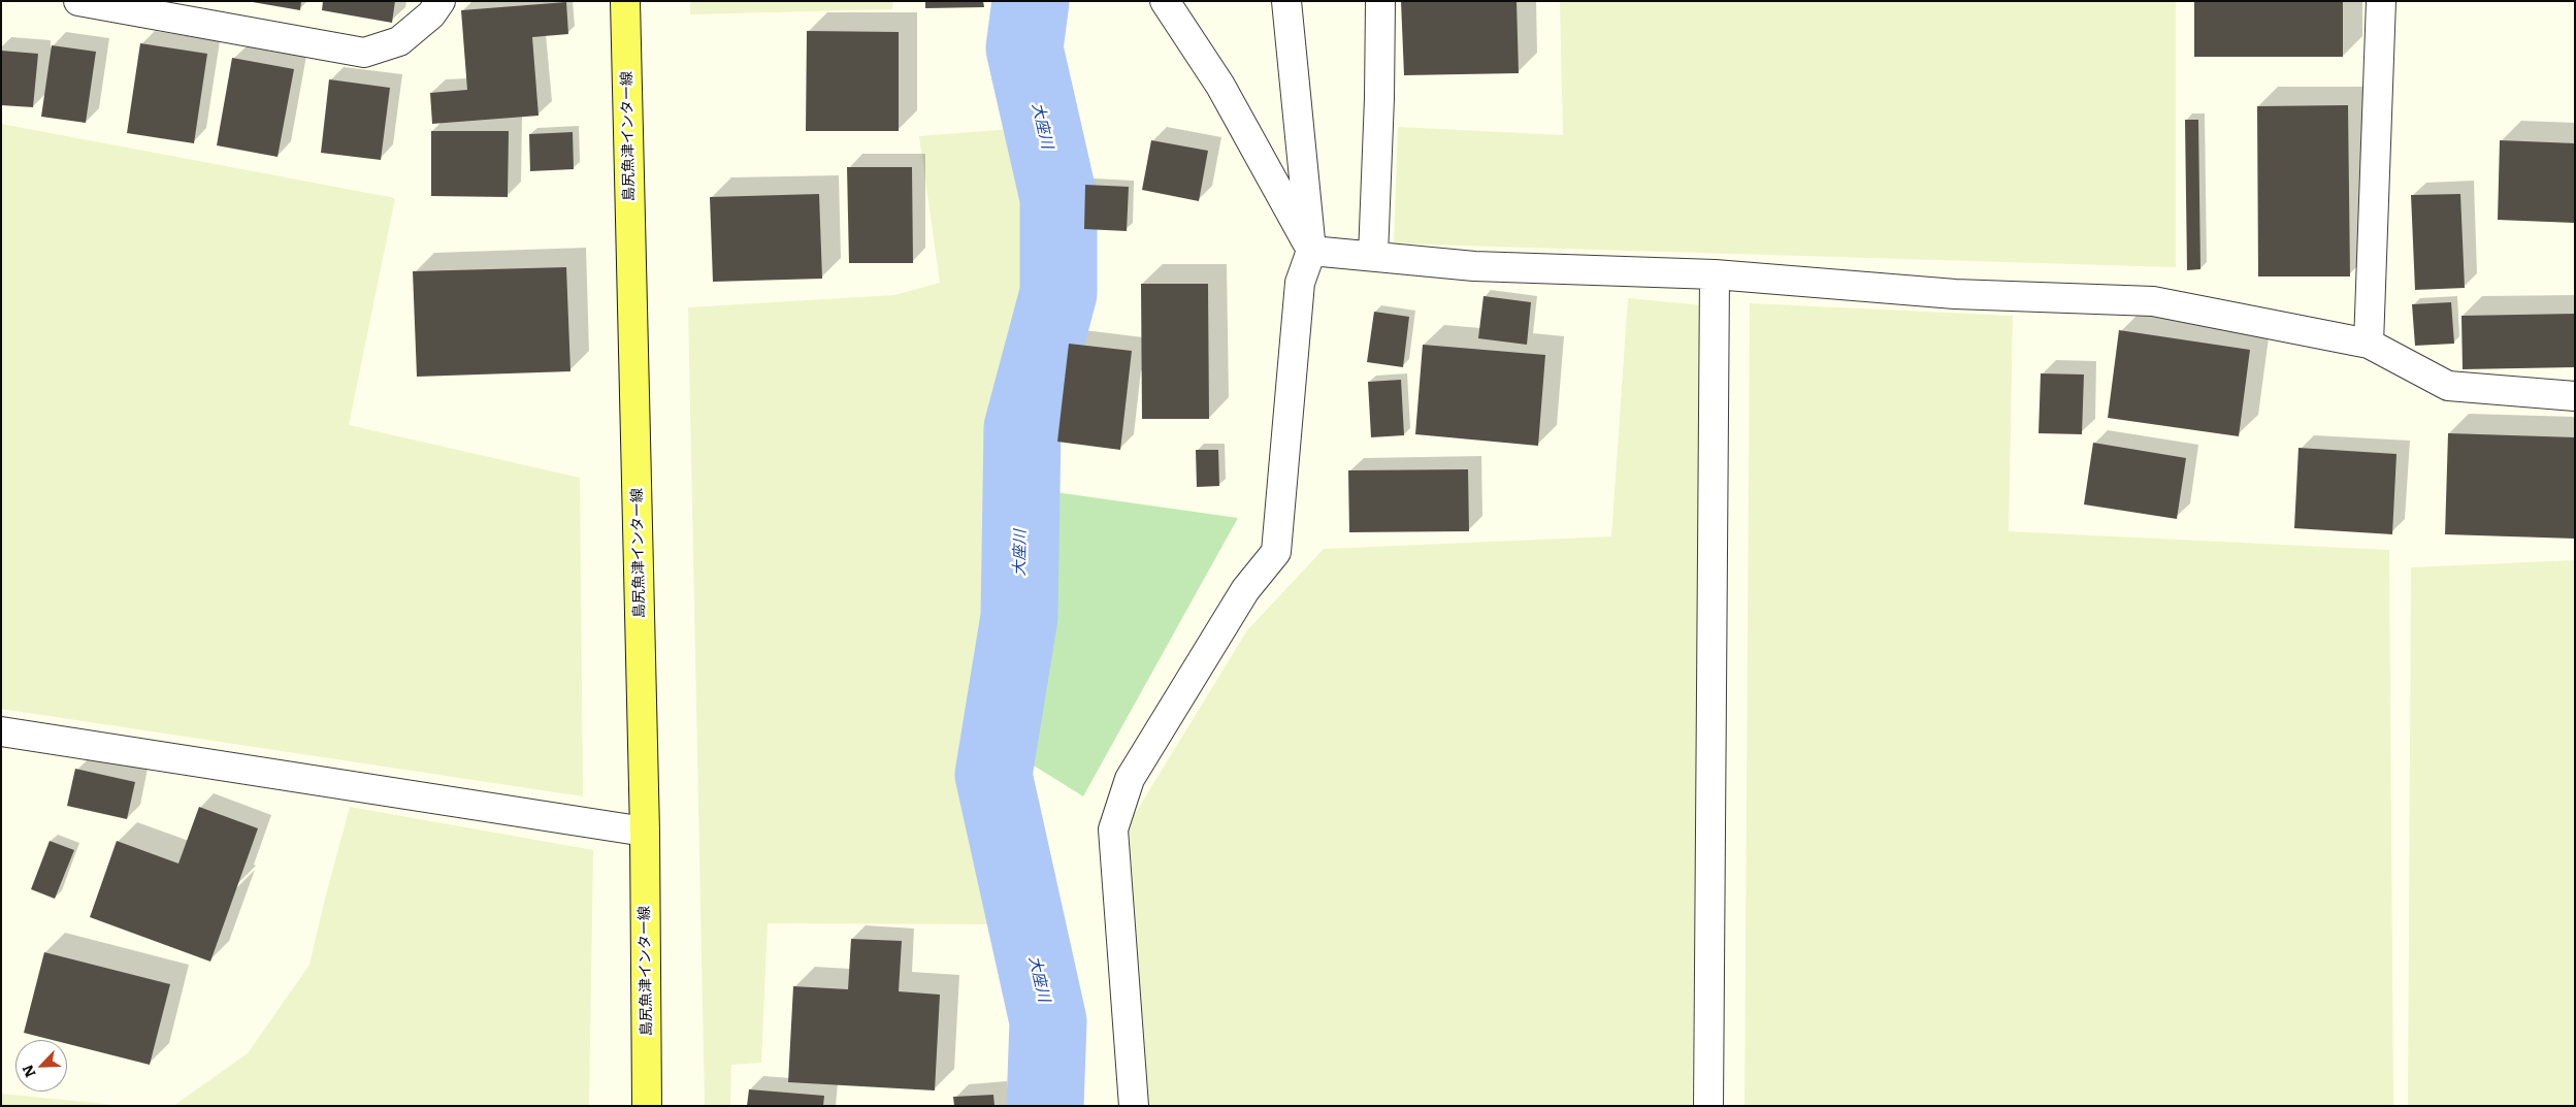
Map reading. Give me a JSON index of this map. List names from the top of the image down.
{
  "streets": {
    "main road": ["島尻魚津インター線"]
  },
  "water": ["大座川"],
  "north": "bottom left"
}
